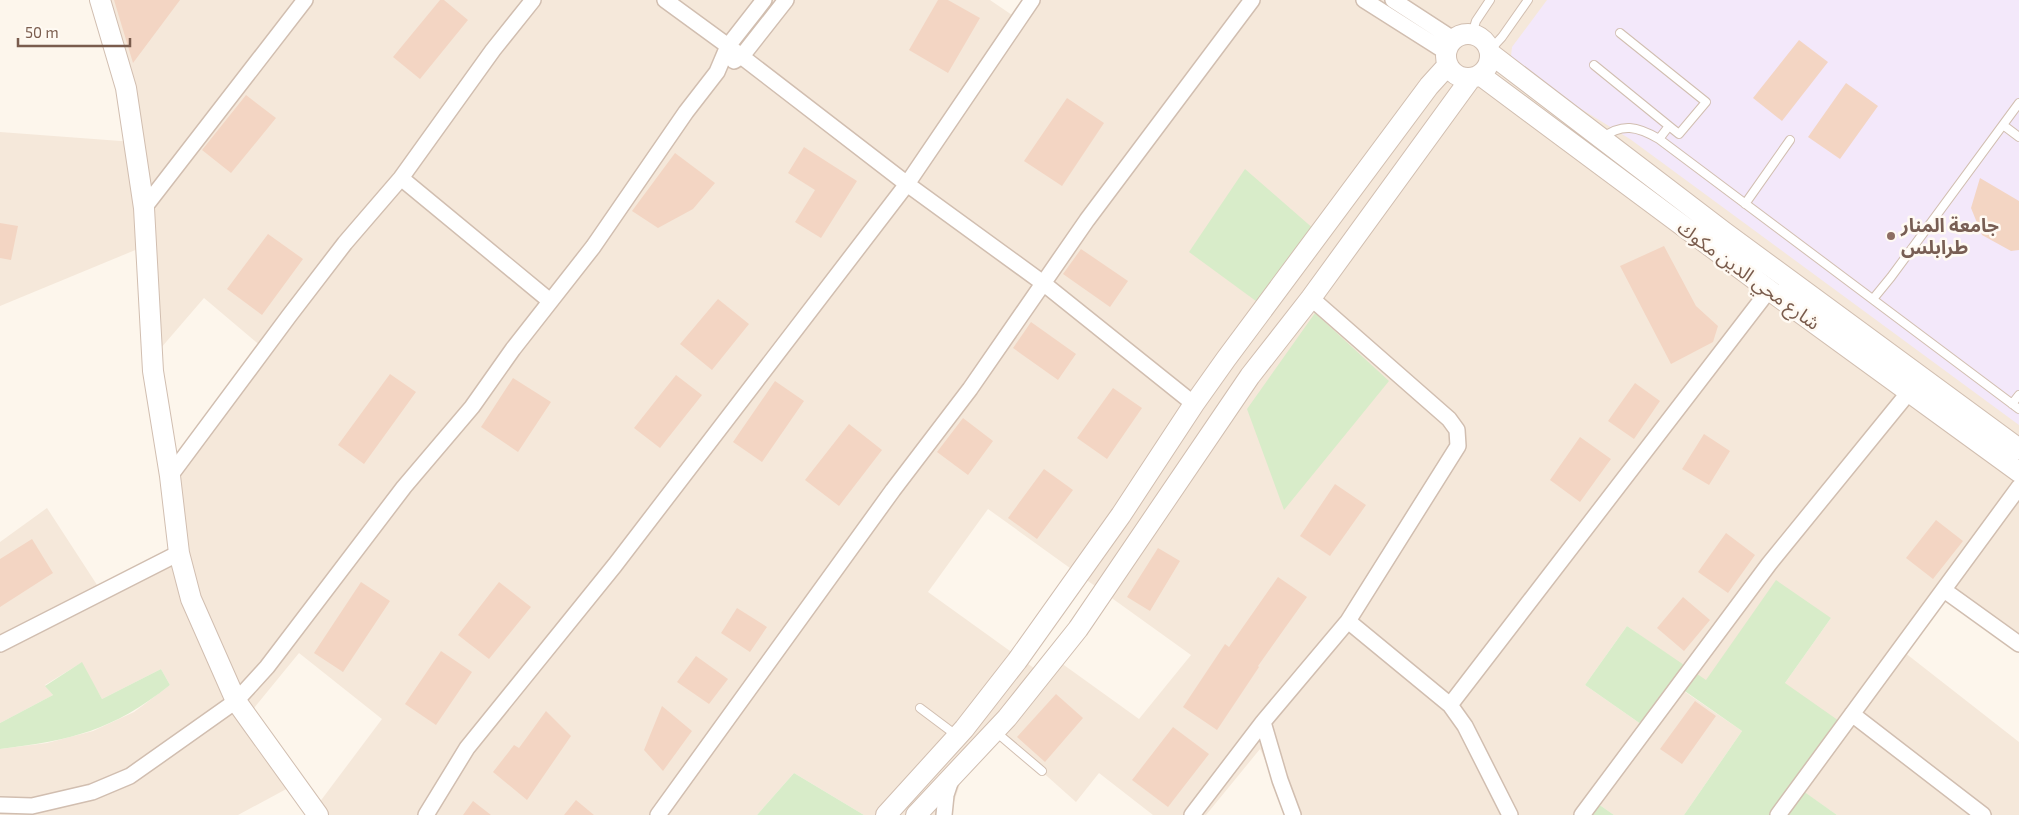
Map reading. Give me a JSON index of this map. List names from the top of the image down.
{
  "streets": {
    "street": ["شارع محي الدين مكوك"]
  },
  "places": ["جامعة المنار طرابلس"],
  "scale_bar": "50 m"
}
